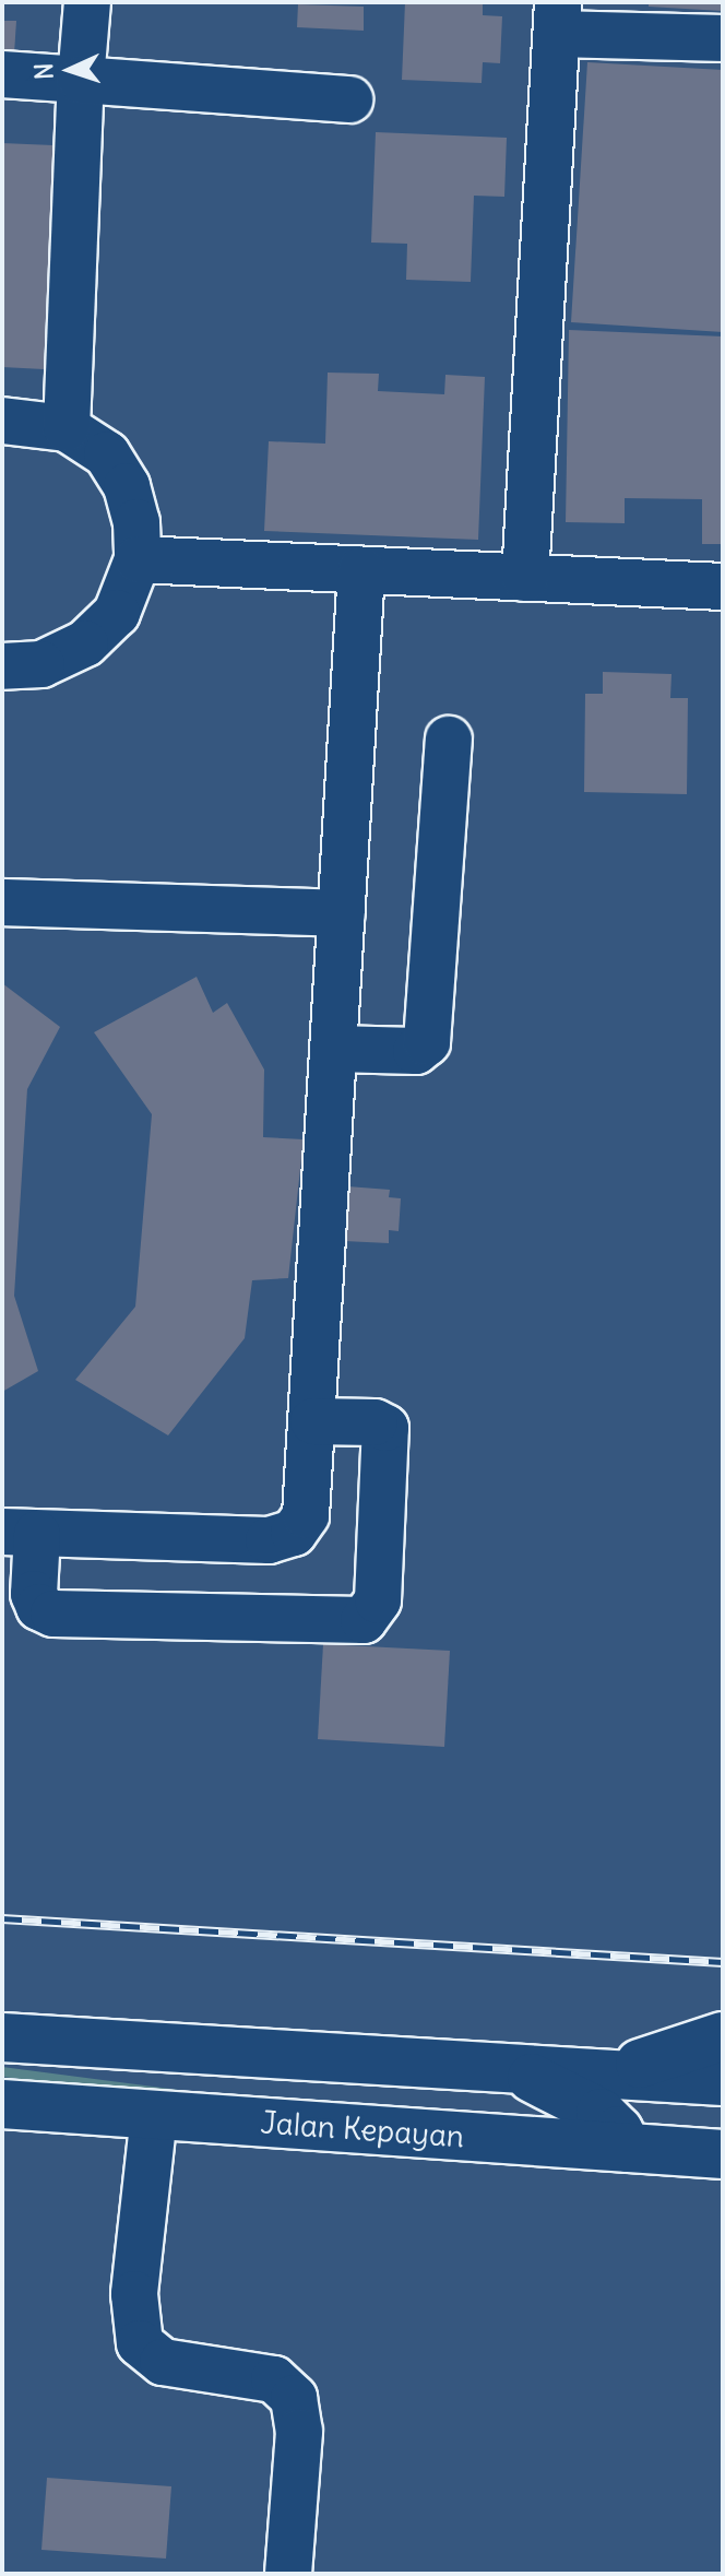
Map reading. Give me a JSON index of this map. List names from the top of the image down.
{
  "streets": {
    "highway": ["Jalan Kepayan"]
  },
  "north": "left"
}
